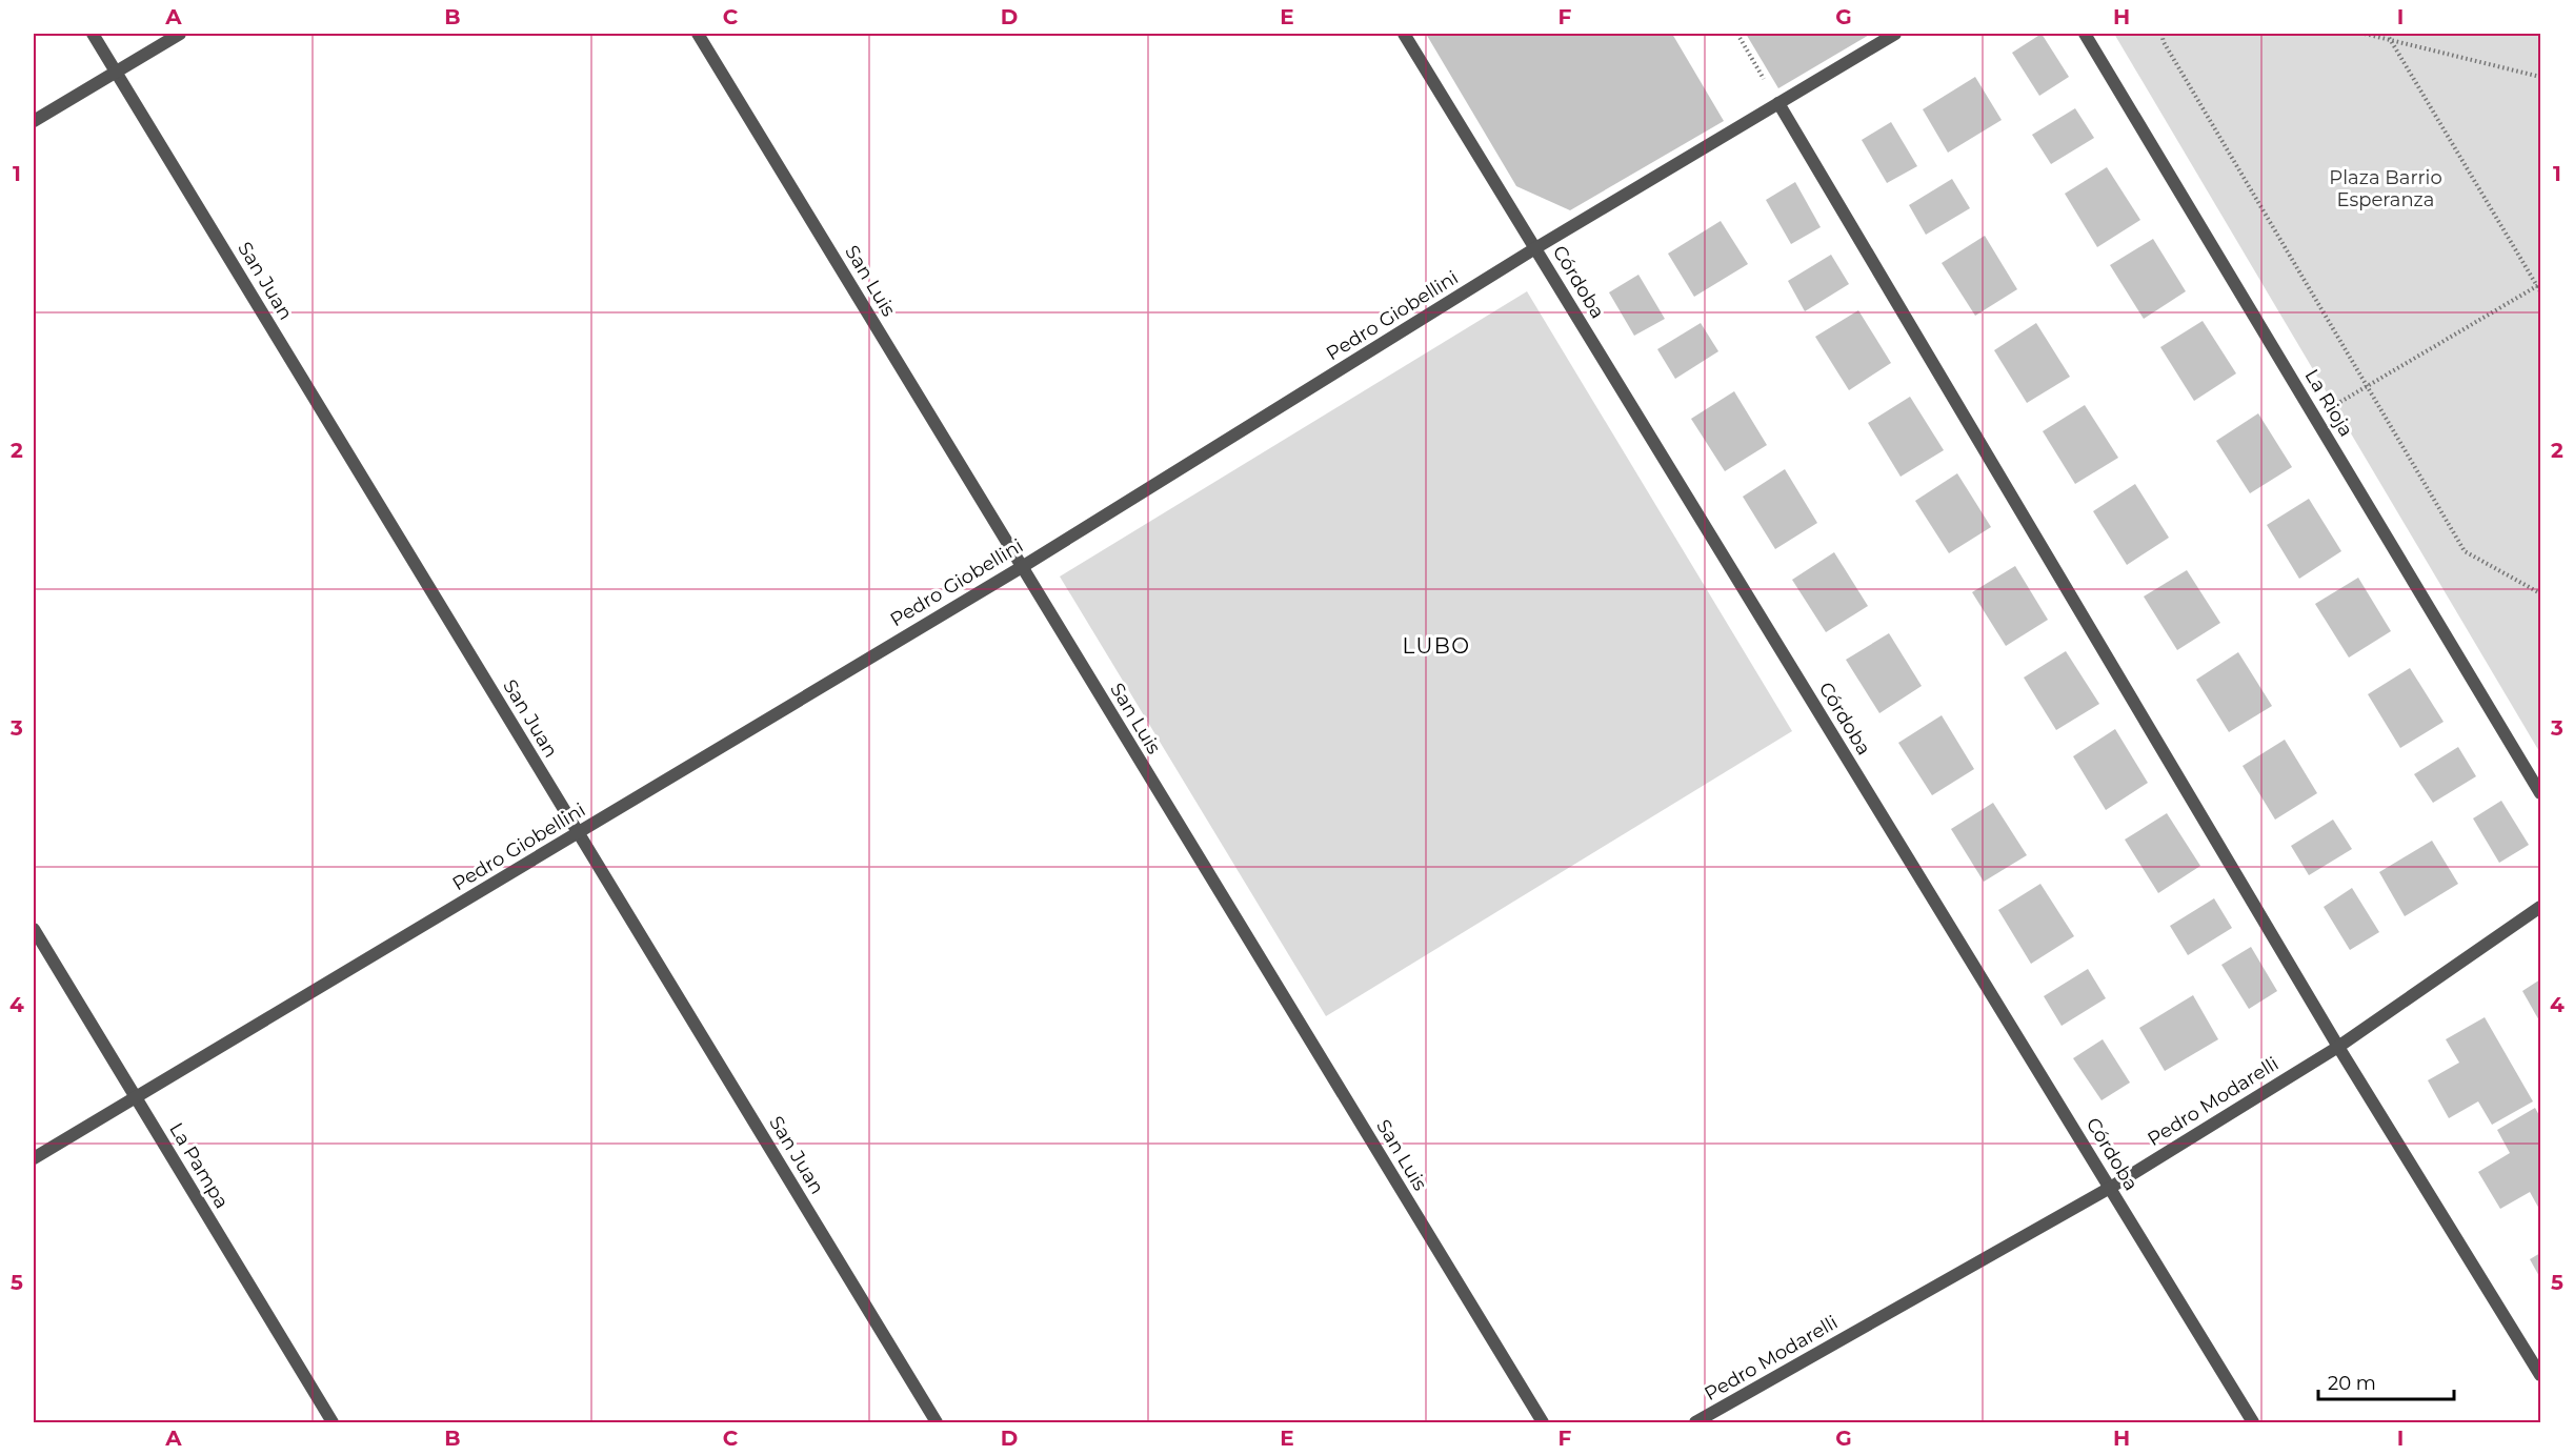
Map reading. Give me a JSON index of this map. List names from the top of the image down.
{
  "streets": {
    "street": [
      "San Juan",
      "San Luis",
      "Córdoba",
      "Pedro Giobellini",
      "La Rioja",
      "Pedro Modarelli",
      "La Pampa"
    ]
  },
  "crossings": [
    ["San Juan", "Pedro Giobellini"],
    ["San Luis", "Pedro Giobellini"],
    ["Córdoba", "Pedro Giobellini"],
    ["Córdoba", "Pedro Modarelli"],
    ["Pedro Giobellini", "La Pampa"]
  ],
  "districts": ["LUBO"],
  "parks": ["Plaza Barrio Esperanza"],
  "scale_bar": "20 m",
  "grid": {
    "columns": [
      "A",
      "B",
      "C",
      "D",
      "E",
      "F",
      "G",
      "H",
      "I"
    ],
    "rows": [
      "1",
      "2",
      "3",
      "4",
      "5"
    ]
  }
}
